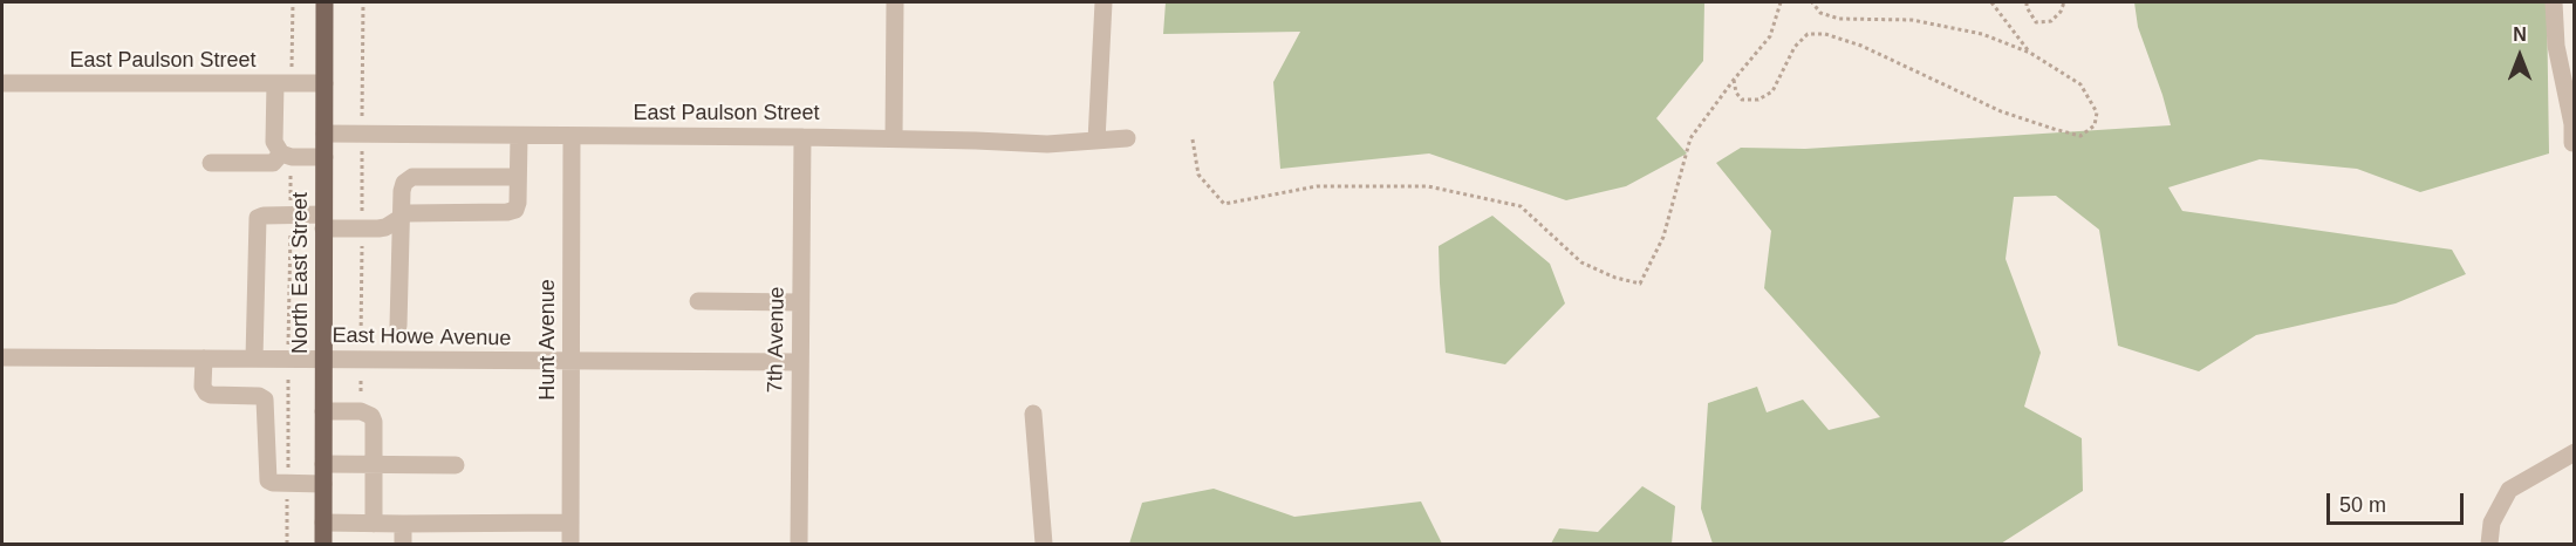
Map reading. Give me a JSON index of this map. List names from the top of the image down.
{
  "streets": {
    "main road": ["North East Street"],
    "street": [
      "East Paulson Street",
      "East Howe Avenue",
      "Hunt Avenue",
      "7th Avenue"
    ]
  },
  "crossings": [
    ["East Paulson Street", "North East Street"],
    ["East Paulson Street", "Hunt Avenue"],
    ["East Paulson Street", "7th Avenue"],
    ["North East Street", "East Howe Avenue"],
    ["East Howe Avenue", "Hunt Avenue"],
    ["East Howe Avenue", "7th Avenue"]
  ],
  "scale_bar": "50 m",
  "north": "top"
}
